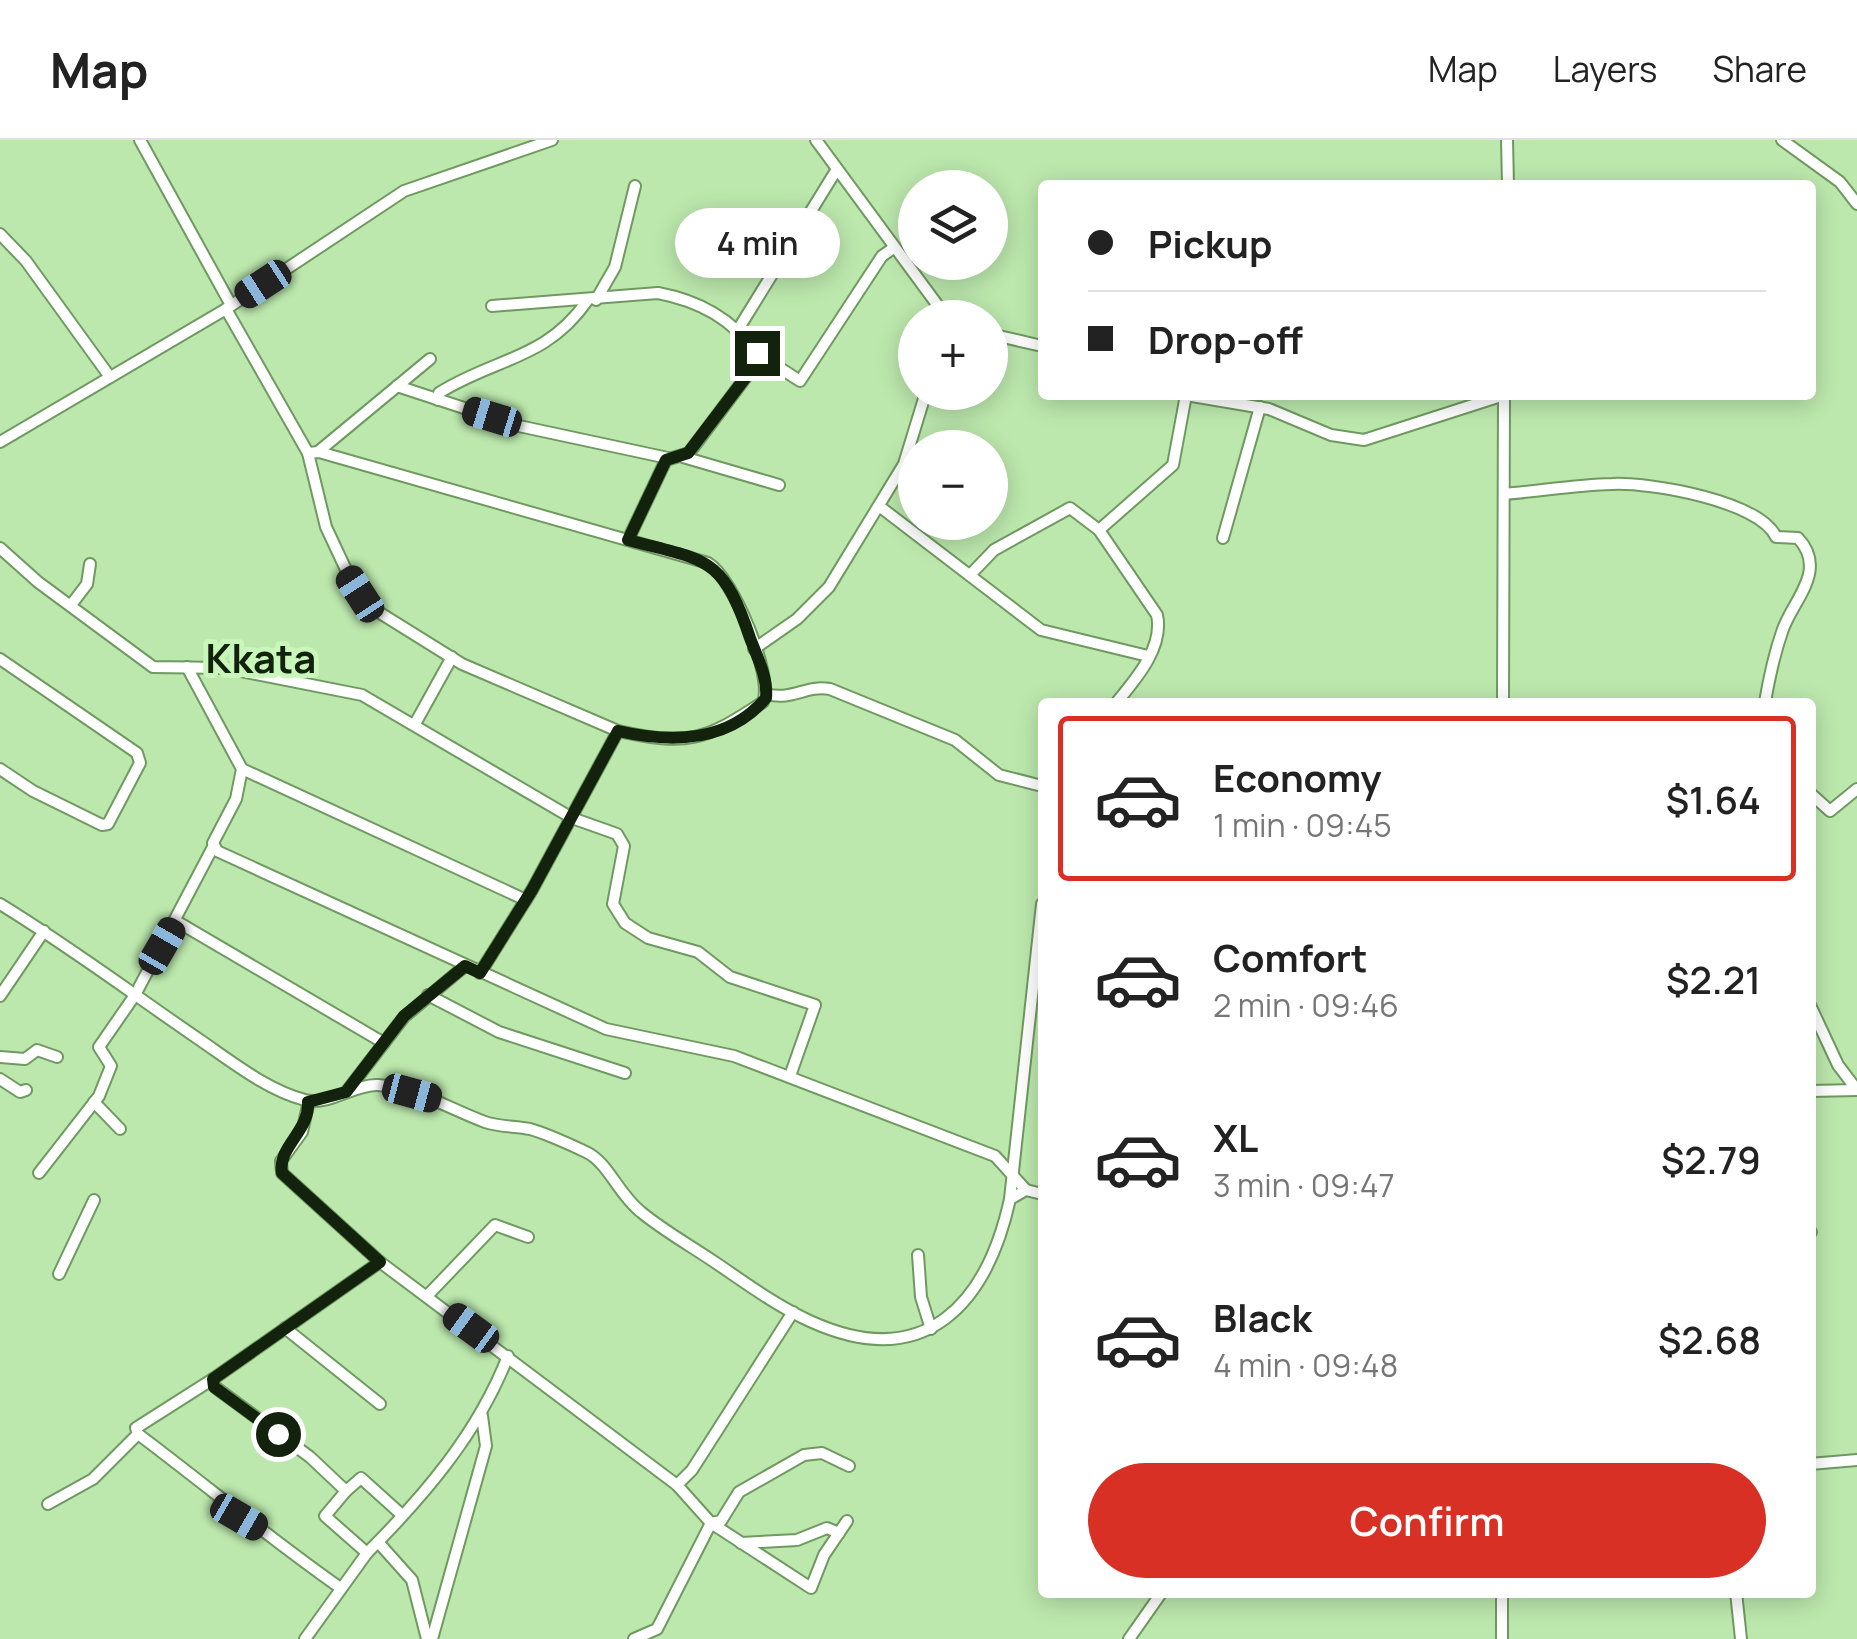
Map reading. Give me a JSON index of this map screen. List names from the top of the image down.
{
  "districts": ["Kkata"],
  "page": {
    "header": "Map",
    "nav": ["Map", "Layers", "Share"],
    "map_buttons": ["+", "−"],
    "banner": ["Pickup", "Drop-off"],
    "bubble": "4 min",
    "list": [
      {
        "name": "Economy",
        "note": "1 min · 09:45",
        "value": "$1.64"
      },
      {
        "name": "Comfort",
        "note": "2 min · 09:46",
        "value": "$2.21"
      },
      {
        "name": "XL",
        "note": "3 min · 09:47",
        "value": "$2.79"
      },
      {
        "name": "Black",
        "note": "4 min · 09:48",
        "value": "$2.68"
      }
    ],
    "buttons": "Confirm"
  }
}
